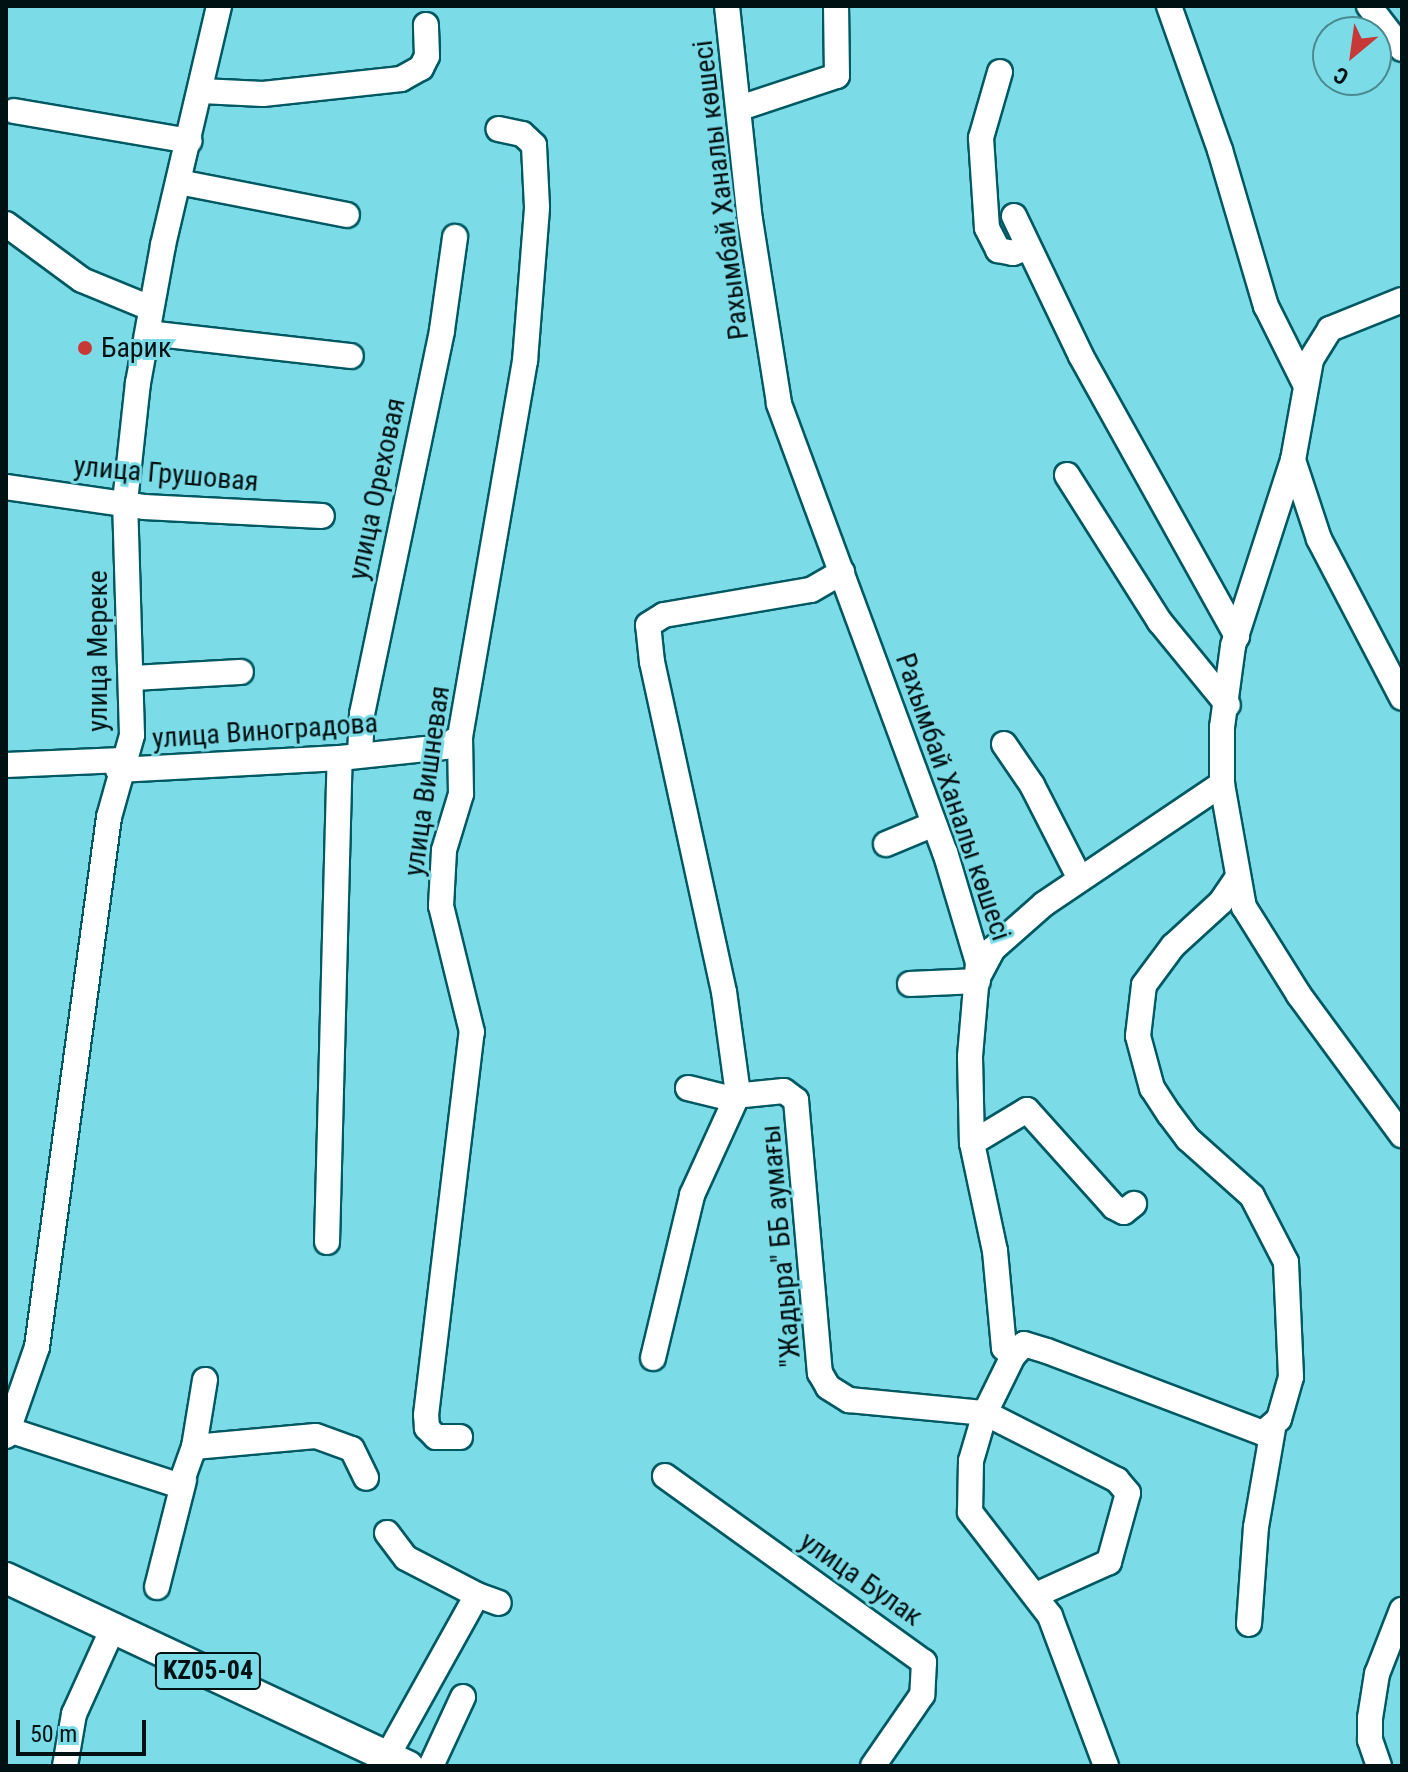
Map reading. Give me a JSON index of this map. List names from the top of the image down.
{
  "streets": {
    "main road": ["KZ05-04"],
    "street": [
      "Рахымбай Ханалы көшесі",
      "улица Грушовая",
      "улица Ореховая",
      "улица Мереке",
      "улица Виноградова",
      "улица Вишневая",
      "\"Жадыра\" ББ аумағы",
      "улица Булак"
    ]
  },
  "crossings": [
    ["улица Грушовая", "улица Мереке"],
    ["улица Ореховая", "улица Виноградова"],
    ["улица Мереке", "улица Виноградова"],
    ["улица Виноградова", "улица Вишневая"]
  ],
  "places": ["Барик"],
  "scale_bar": "50 m",
  "north": "bottom left"
}
